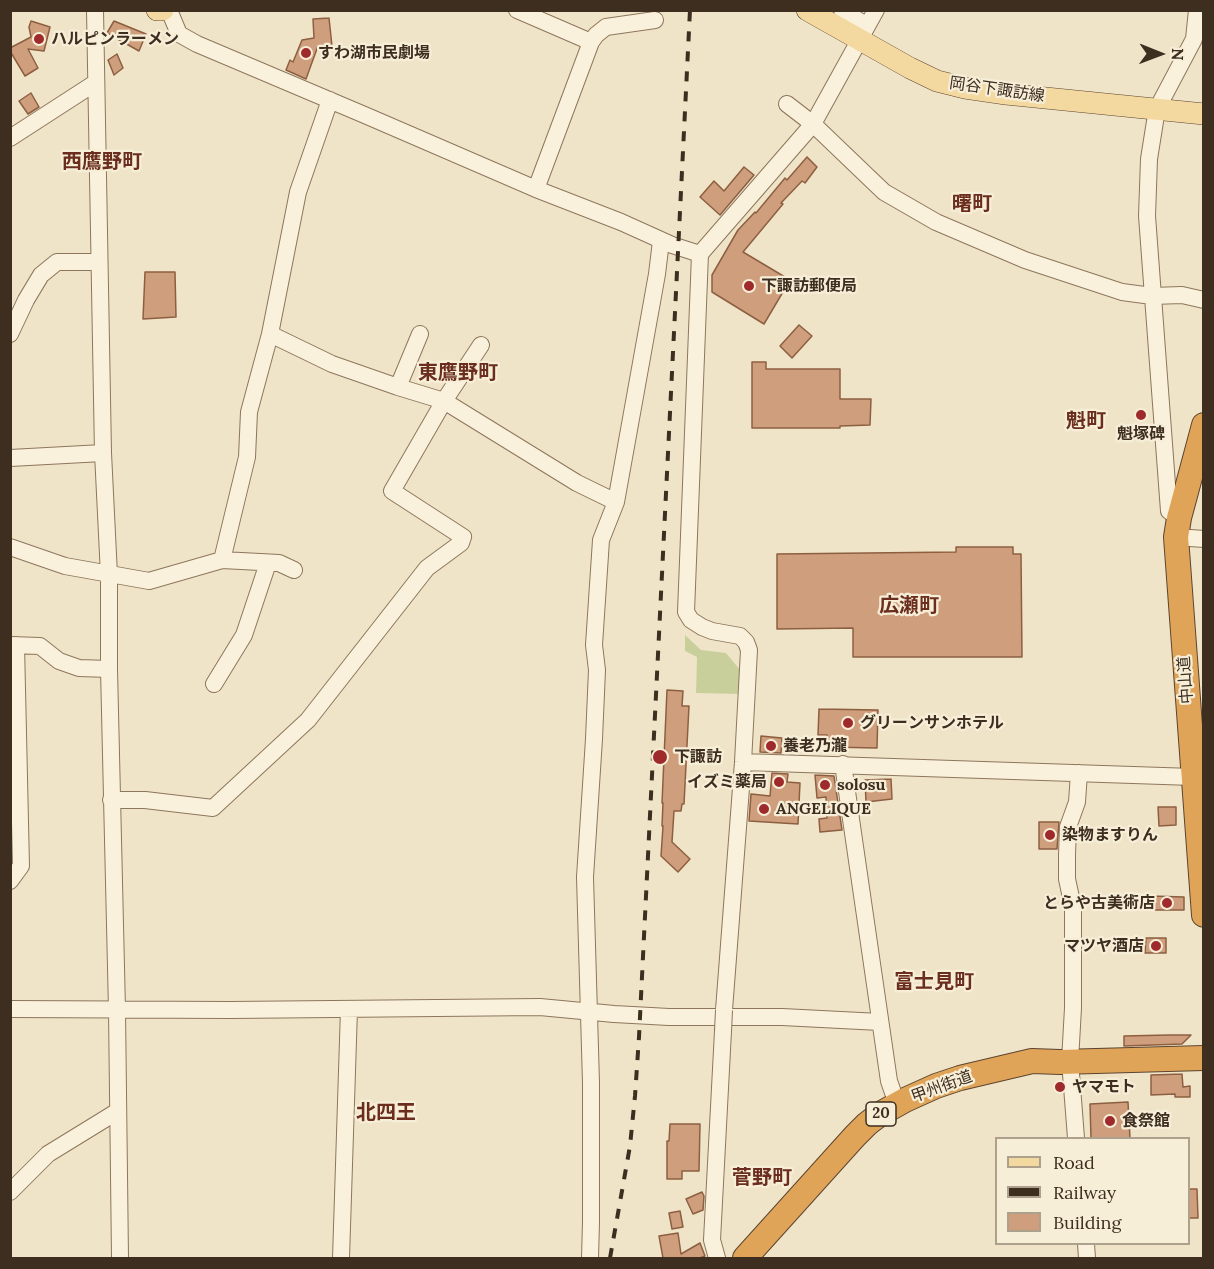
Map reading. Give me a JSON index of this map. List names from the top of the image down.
{
  "streets": {
    "highway": ["中山道", "甲州街道", "20"],
    "main road": ["岡谷下諏訪線"]
  },
  "districts": [
    "西鷹野町",
    "曙町",
    "東鷹野町",
    "魁町",
    "広瀬町",
    "富士見町",
    "北四王",
    "菅野町"
  ],
  "places": [
    "ハルピンラーメン",
    "すわ湖市民劇場",
    "下諏訪郵便局",
    "魁塚碑",
    "グリーンサンホテル",
    "養老乃瀧",
    "下諏訪",
    "イズミ薬局",
    "solosu",
    "ANGELIQUE",
    "染物ますりん",
    "とらや古美術店",
    "マツヤ酒店",
    "ヤマモト",
    "食祭館"
  ],
  "legend": ["Road", "Railway", "Building"],
  "north": "right"
}
